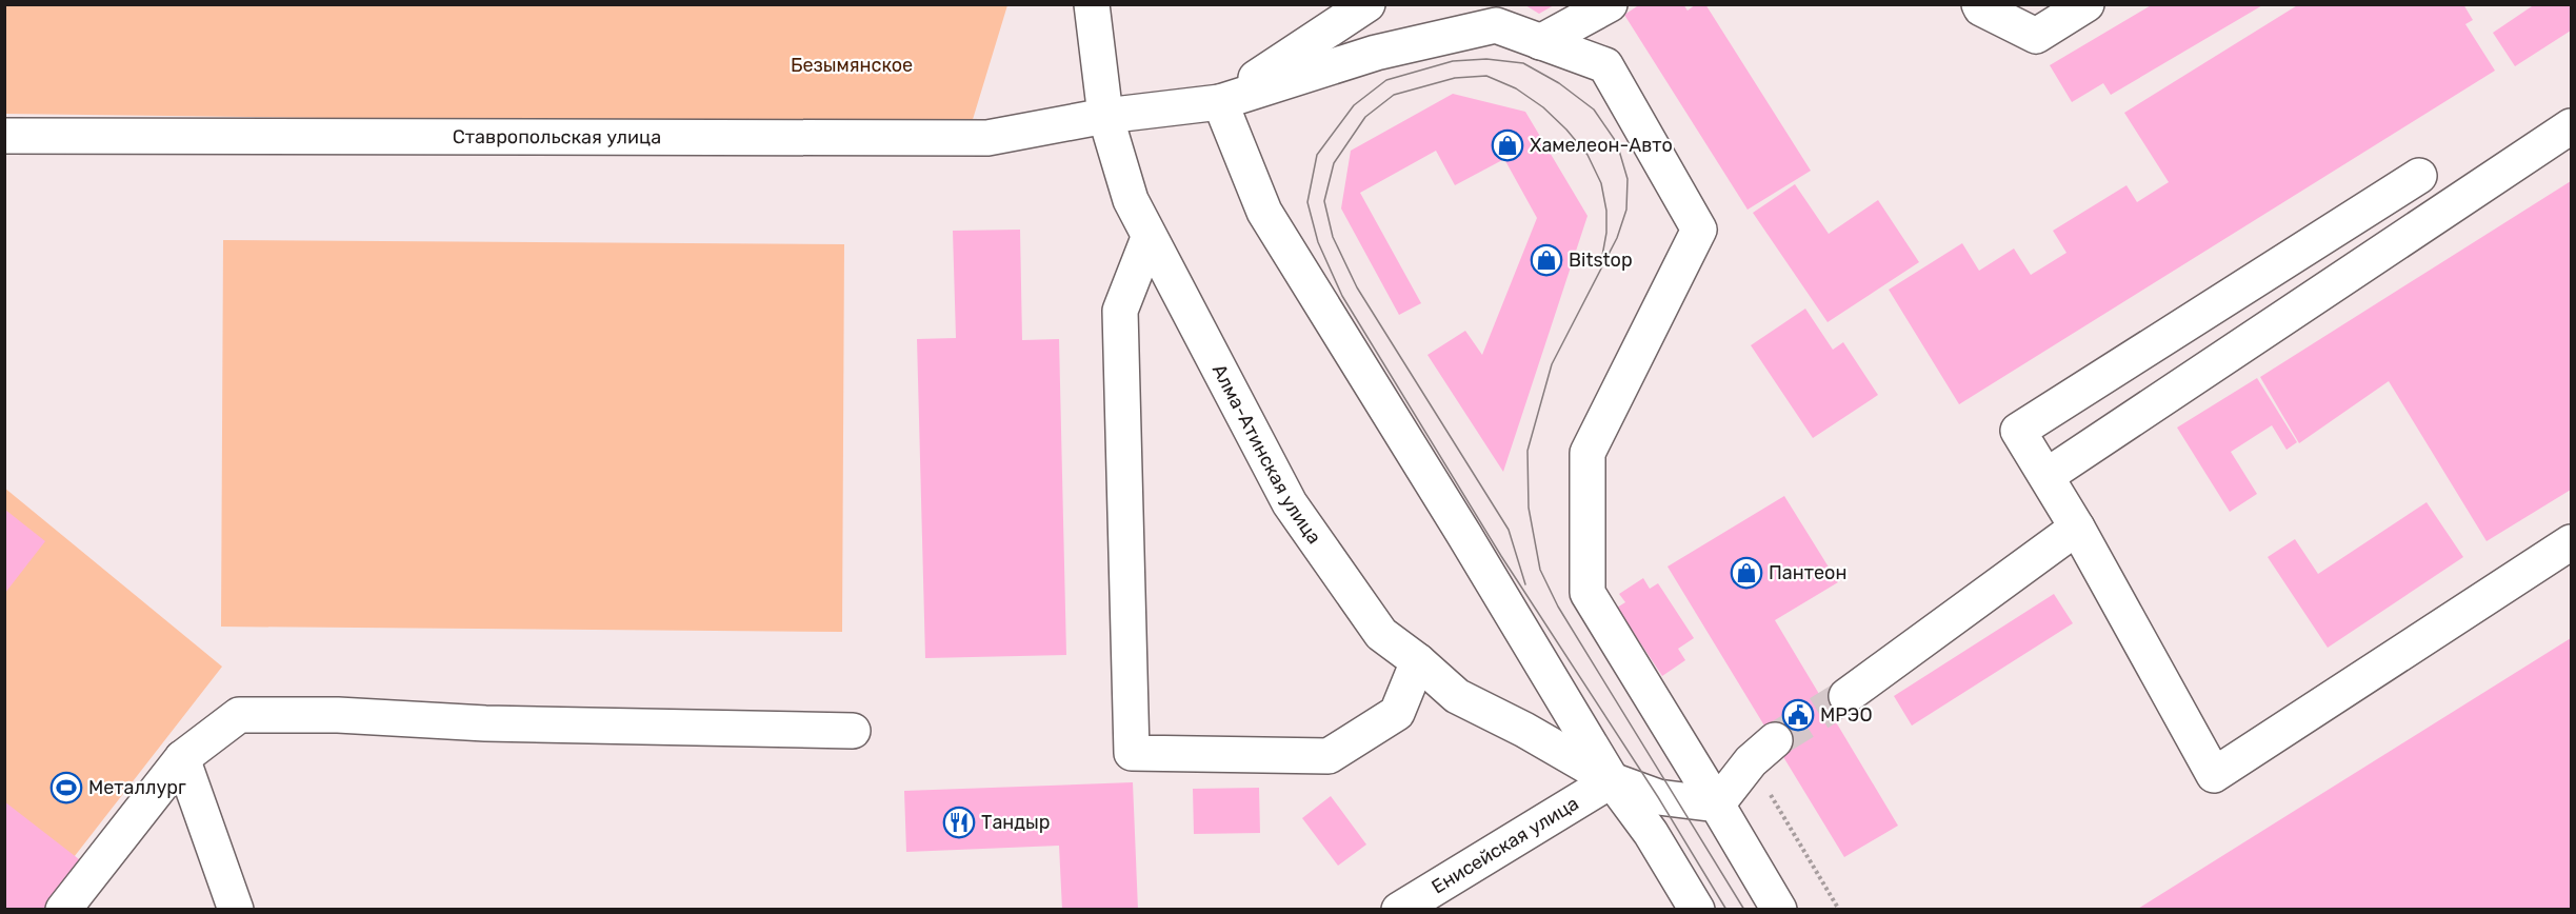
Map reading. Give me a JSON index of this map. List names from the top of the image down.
{
  "streets": {
    "street": ["Ставропольская улица", "Алма-Атинская улица", "Енисейская улица"]
  },
  "crossings": [
    ["Ставропольская улица", "Алма-Атинская улица"],
    ["Алма-Атинская улица", "Енисейская улица"]
  ],
  "parks": ["Безымянское"],
  "places": {
    "shop": ["Хамелеон-Авто", "Bitstop", "Пантеон"],
    "public building": ["МРЭО"],
    "sports": ["Металлург"],
    "restaurant": ["Тандыр"]
  }
}
